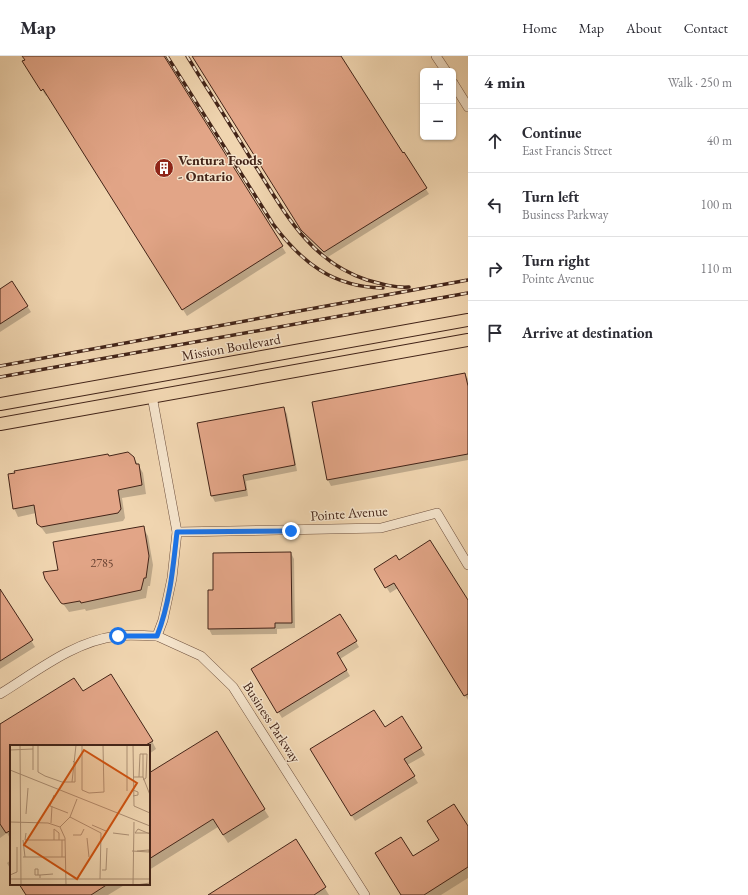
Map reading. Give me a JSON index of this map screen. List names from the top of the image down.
{
  "streets": {
    "main road": ["Mission Boulevard"],
    "street": ["Pointe Avenue", "Business Parkway"]
  },
  "places": {
    "building": ["Ventura Foods - Ontario"]
  },
  "house_numbers": ["2785"],
  "page": {
    "header": "Map",
    "nav": [
      "Home",
      "Map",
      "About",
      "Contact"
    ],
    "heading": ["4 min", "Walk · 250 m"],
    "map_buttons": ["+", "−"],
    "list": [
      ["Continue", "East Francis Street", "40 m"],
      ["Turn left", "Business Parkway", "100 m"],
      ["Turn right", "Pointe Avenue", "110 m"],
      "Arrive at destination"
    ]
  }
}
